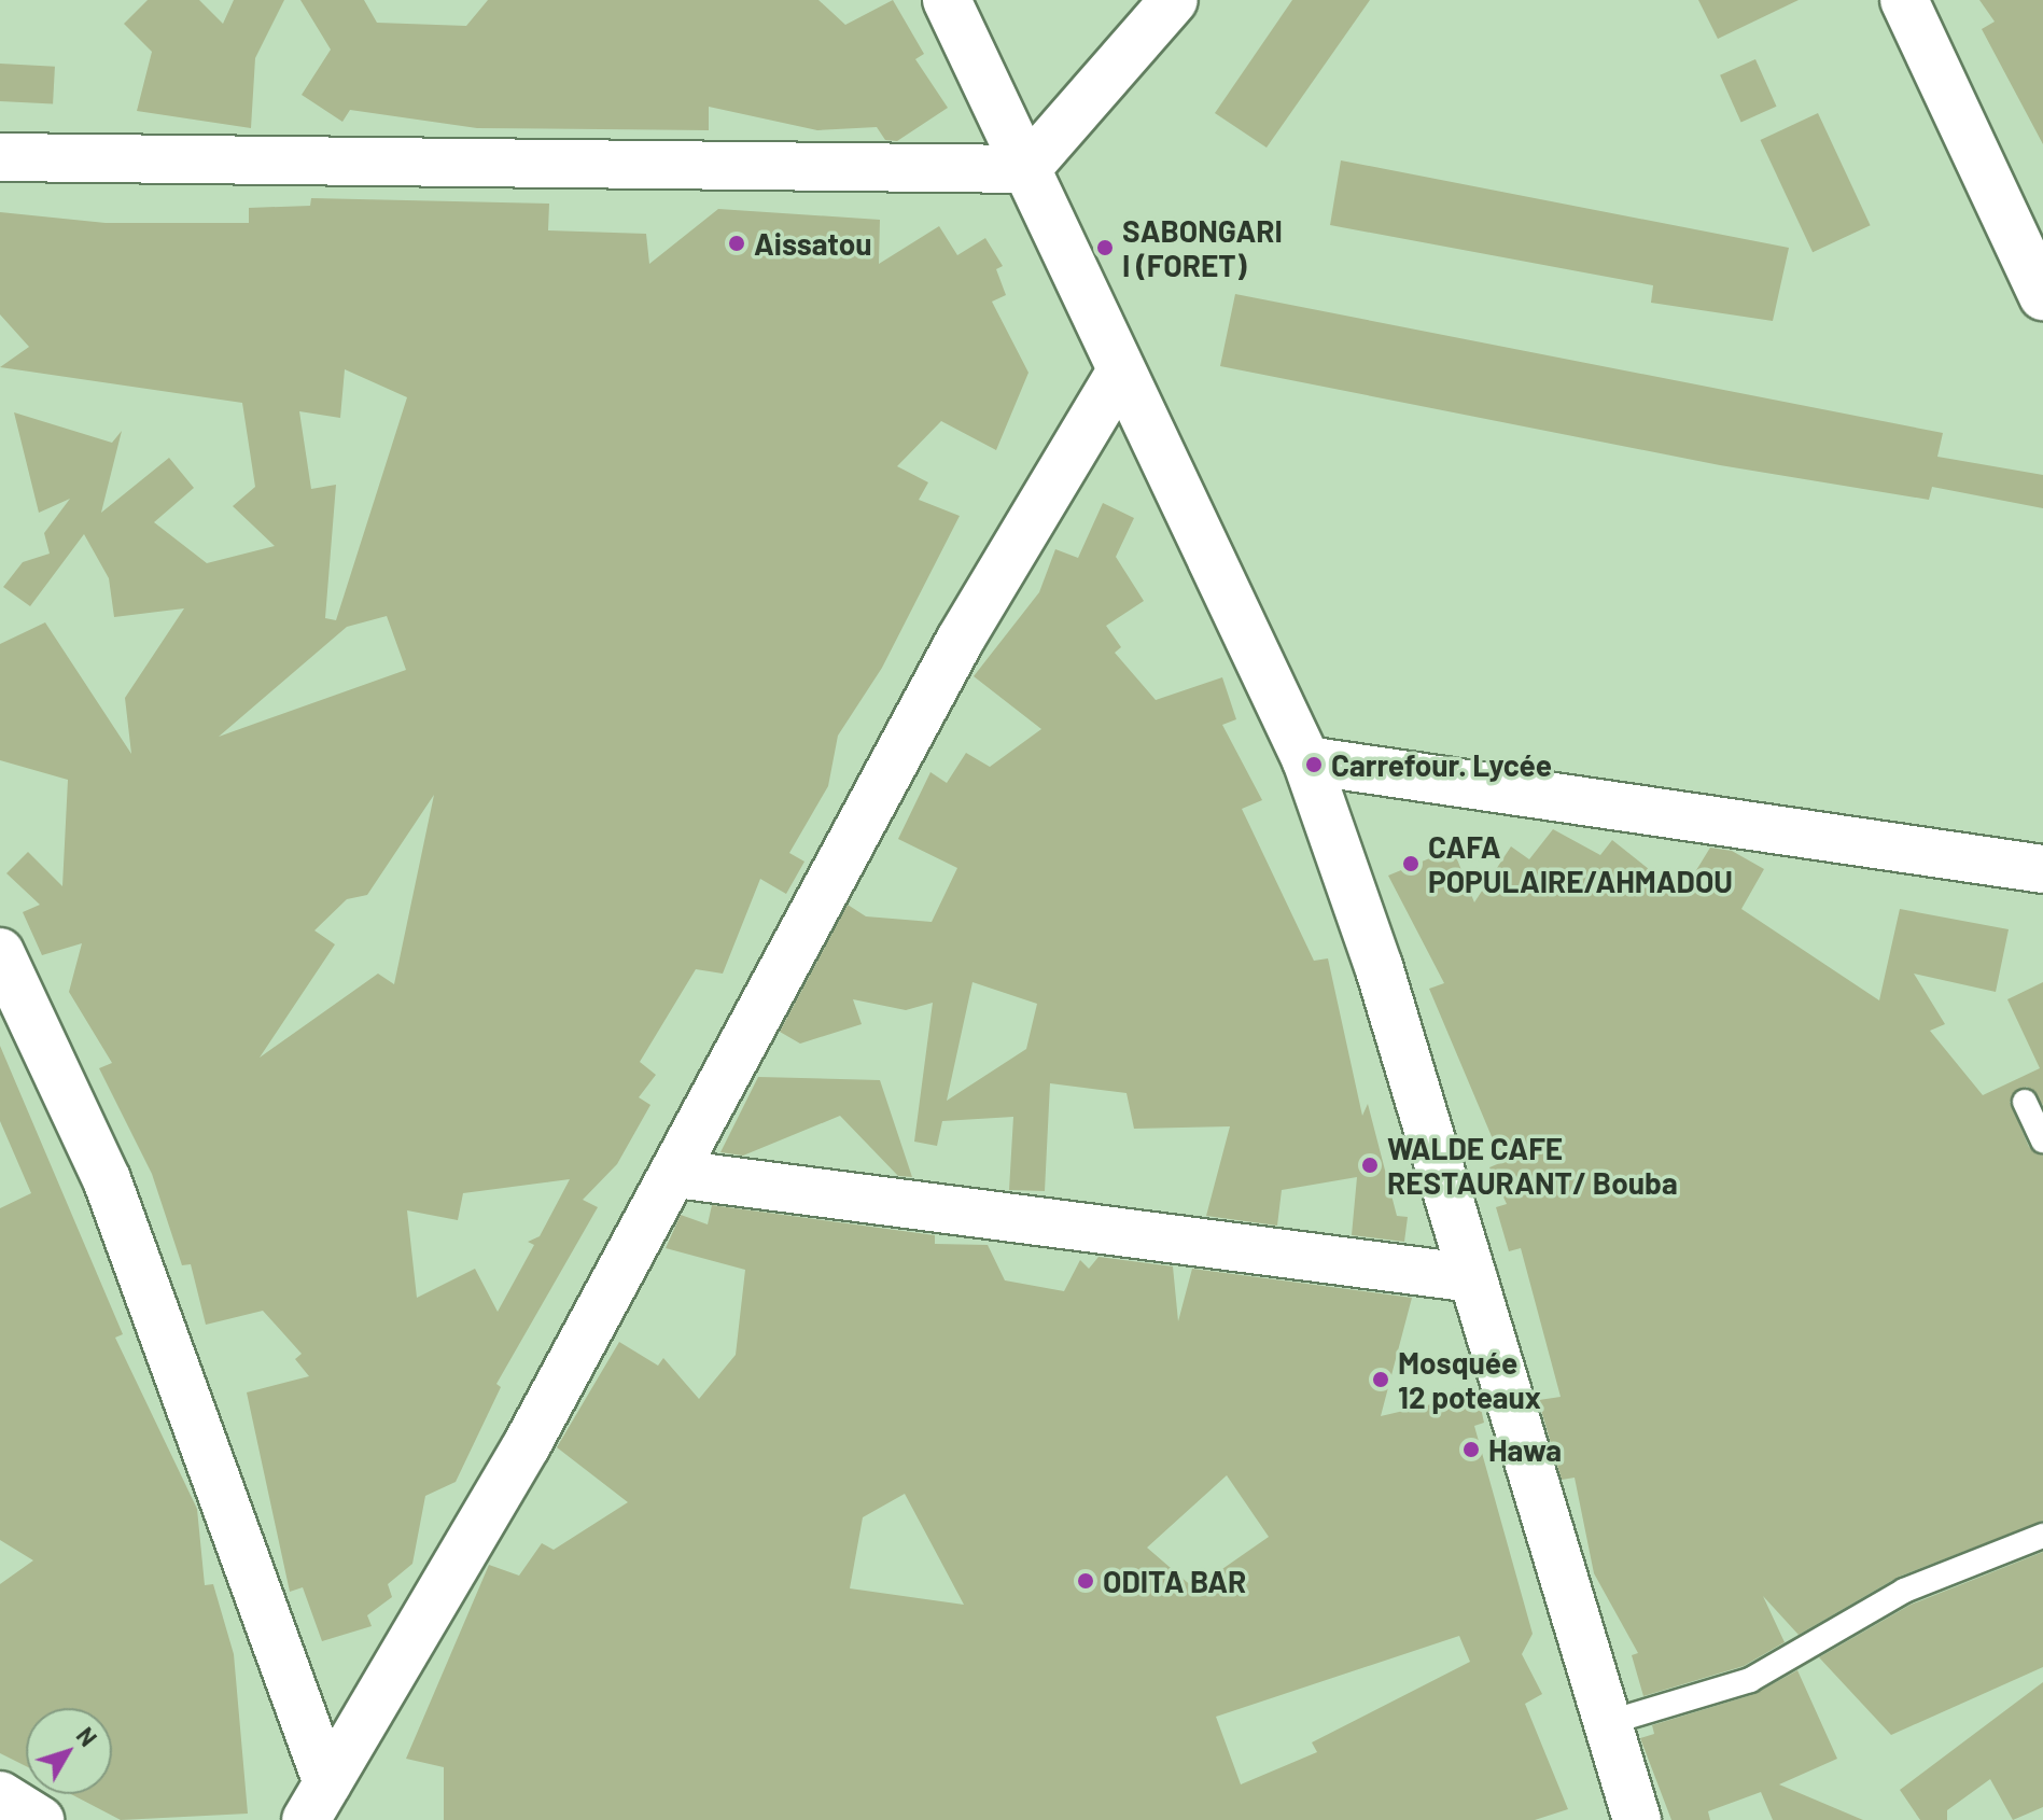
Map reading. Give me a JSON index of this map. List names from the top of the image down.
{
  "places": [
    "Aissatou",
    "SABONGARI I (FORET)",
    "Carrefour. Lycée",
    "CAFA POPULAIRE/AHMADOU",
    "WALDE CAFE RESTAURANT/ Bouba",
    "Mosquée 12 poteaux",
    "Hawa",
    "ODITA BAR"
  ],
  "north": "top right"
}
